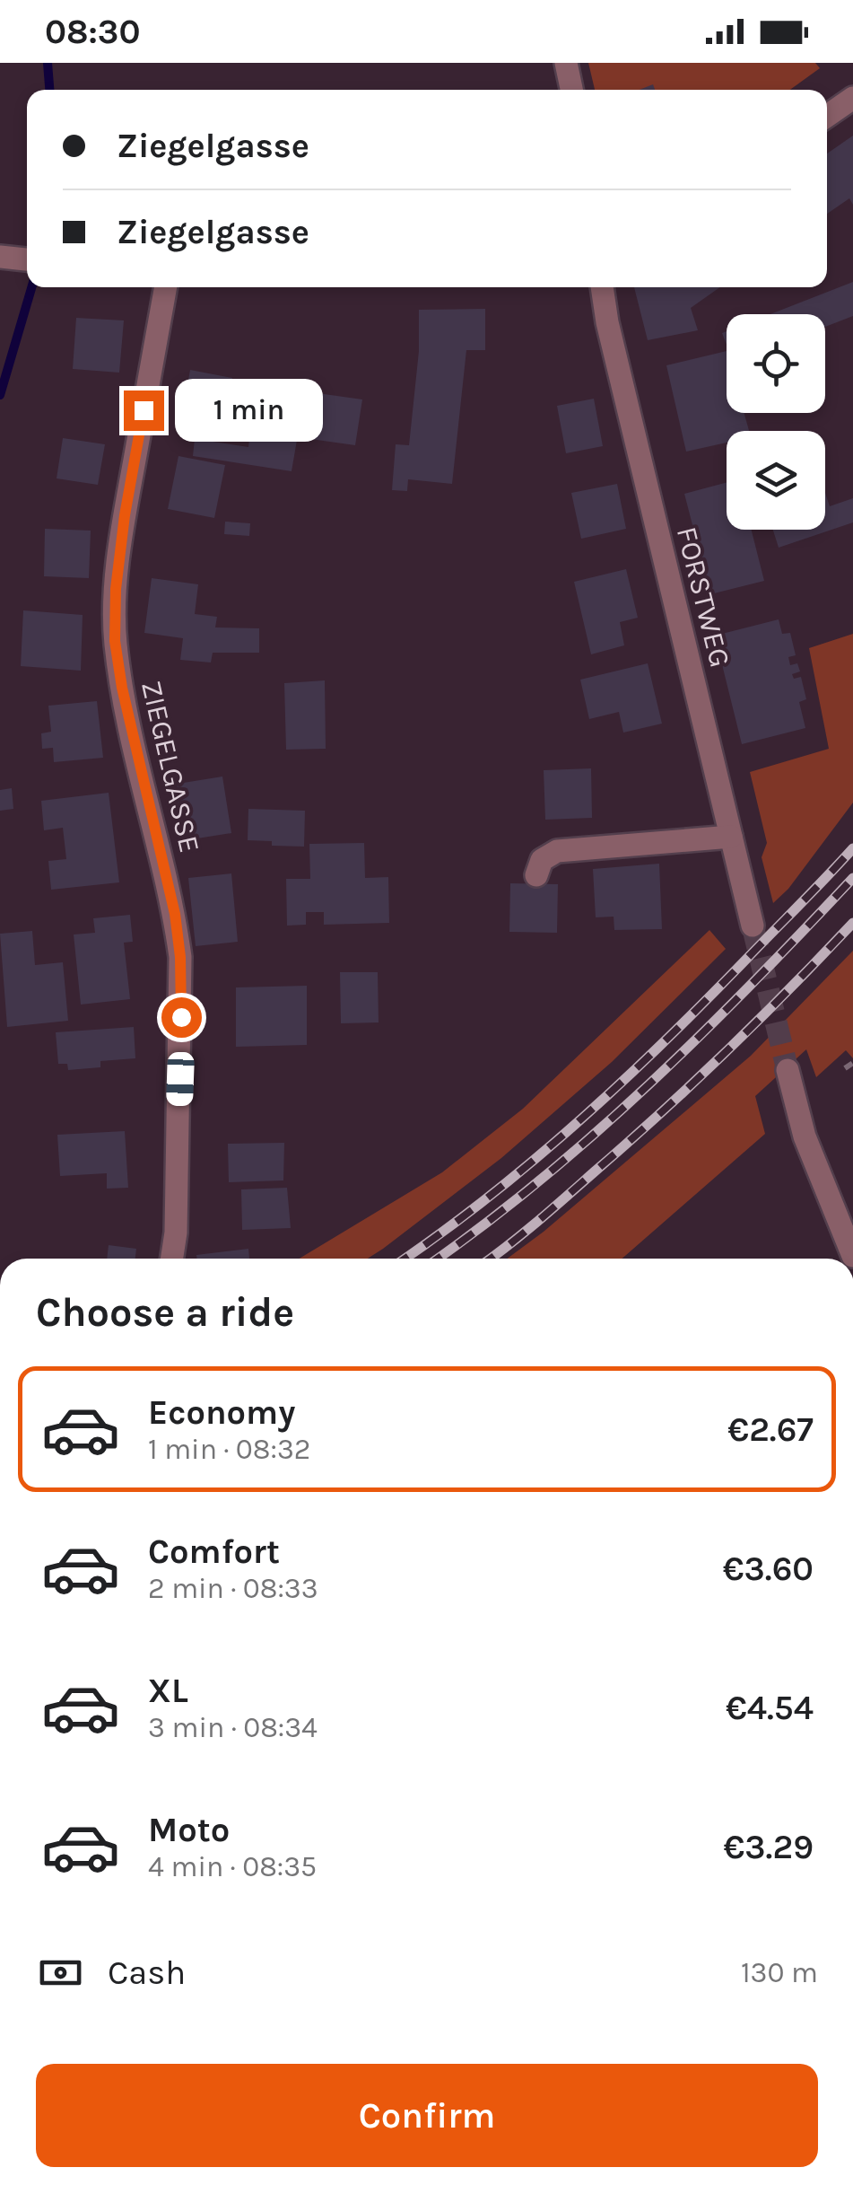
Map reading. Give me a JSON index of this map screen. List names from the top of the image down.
{
  "streets": {
    "street": ["FORSTWEG", "ZIEGELGASSE"]
  },
  "page": {
    "status": "08:30",
    "banner": ["Ziegelgasse", "Ziegelgasse"],
    "bubble": "1 min",
    "heading": "Choose a ride",
    "list": [
      {
        "name": "Economy",
        "note": "1 min · 08:32",
        "value": "€2.67"
      },
      {
        "name": "Comfort",
        "note": "2 min · 08:33",
        "value": "€3.60"
      },
      {
        "name": "XL",
        "note": "3 min · 08:34",
        "value": "€4.54"
      },
      {
        "name": "Moto",
        "note": "4 min · 08:35",
        "value": "€3.29"
      }
    ],
    "pay": ["Cash", "130 m"],
    "buttons": "Confirm"
  }
}
